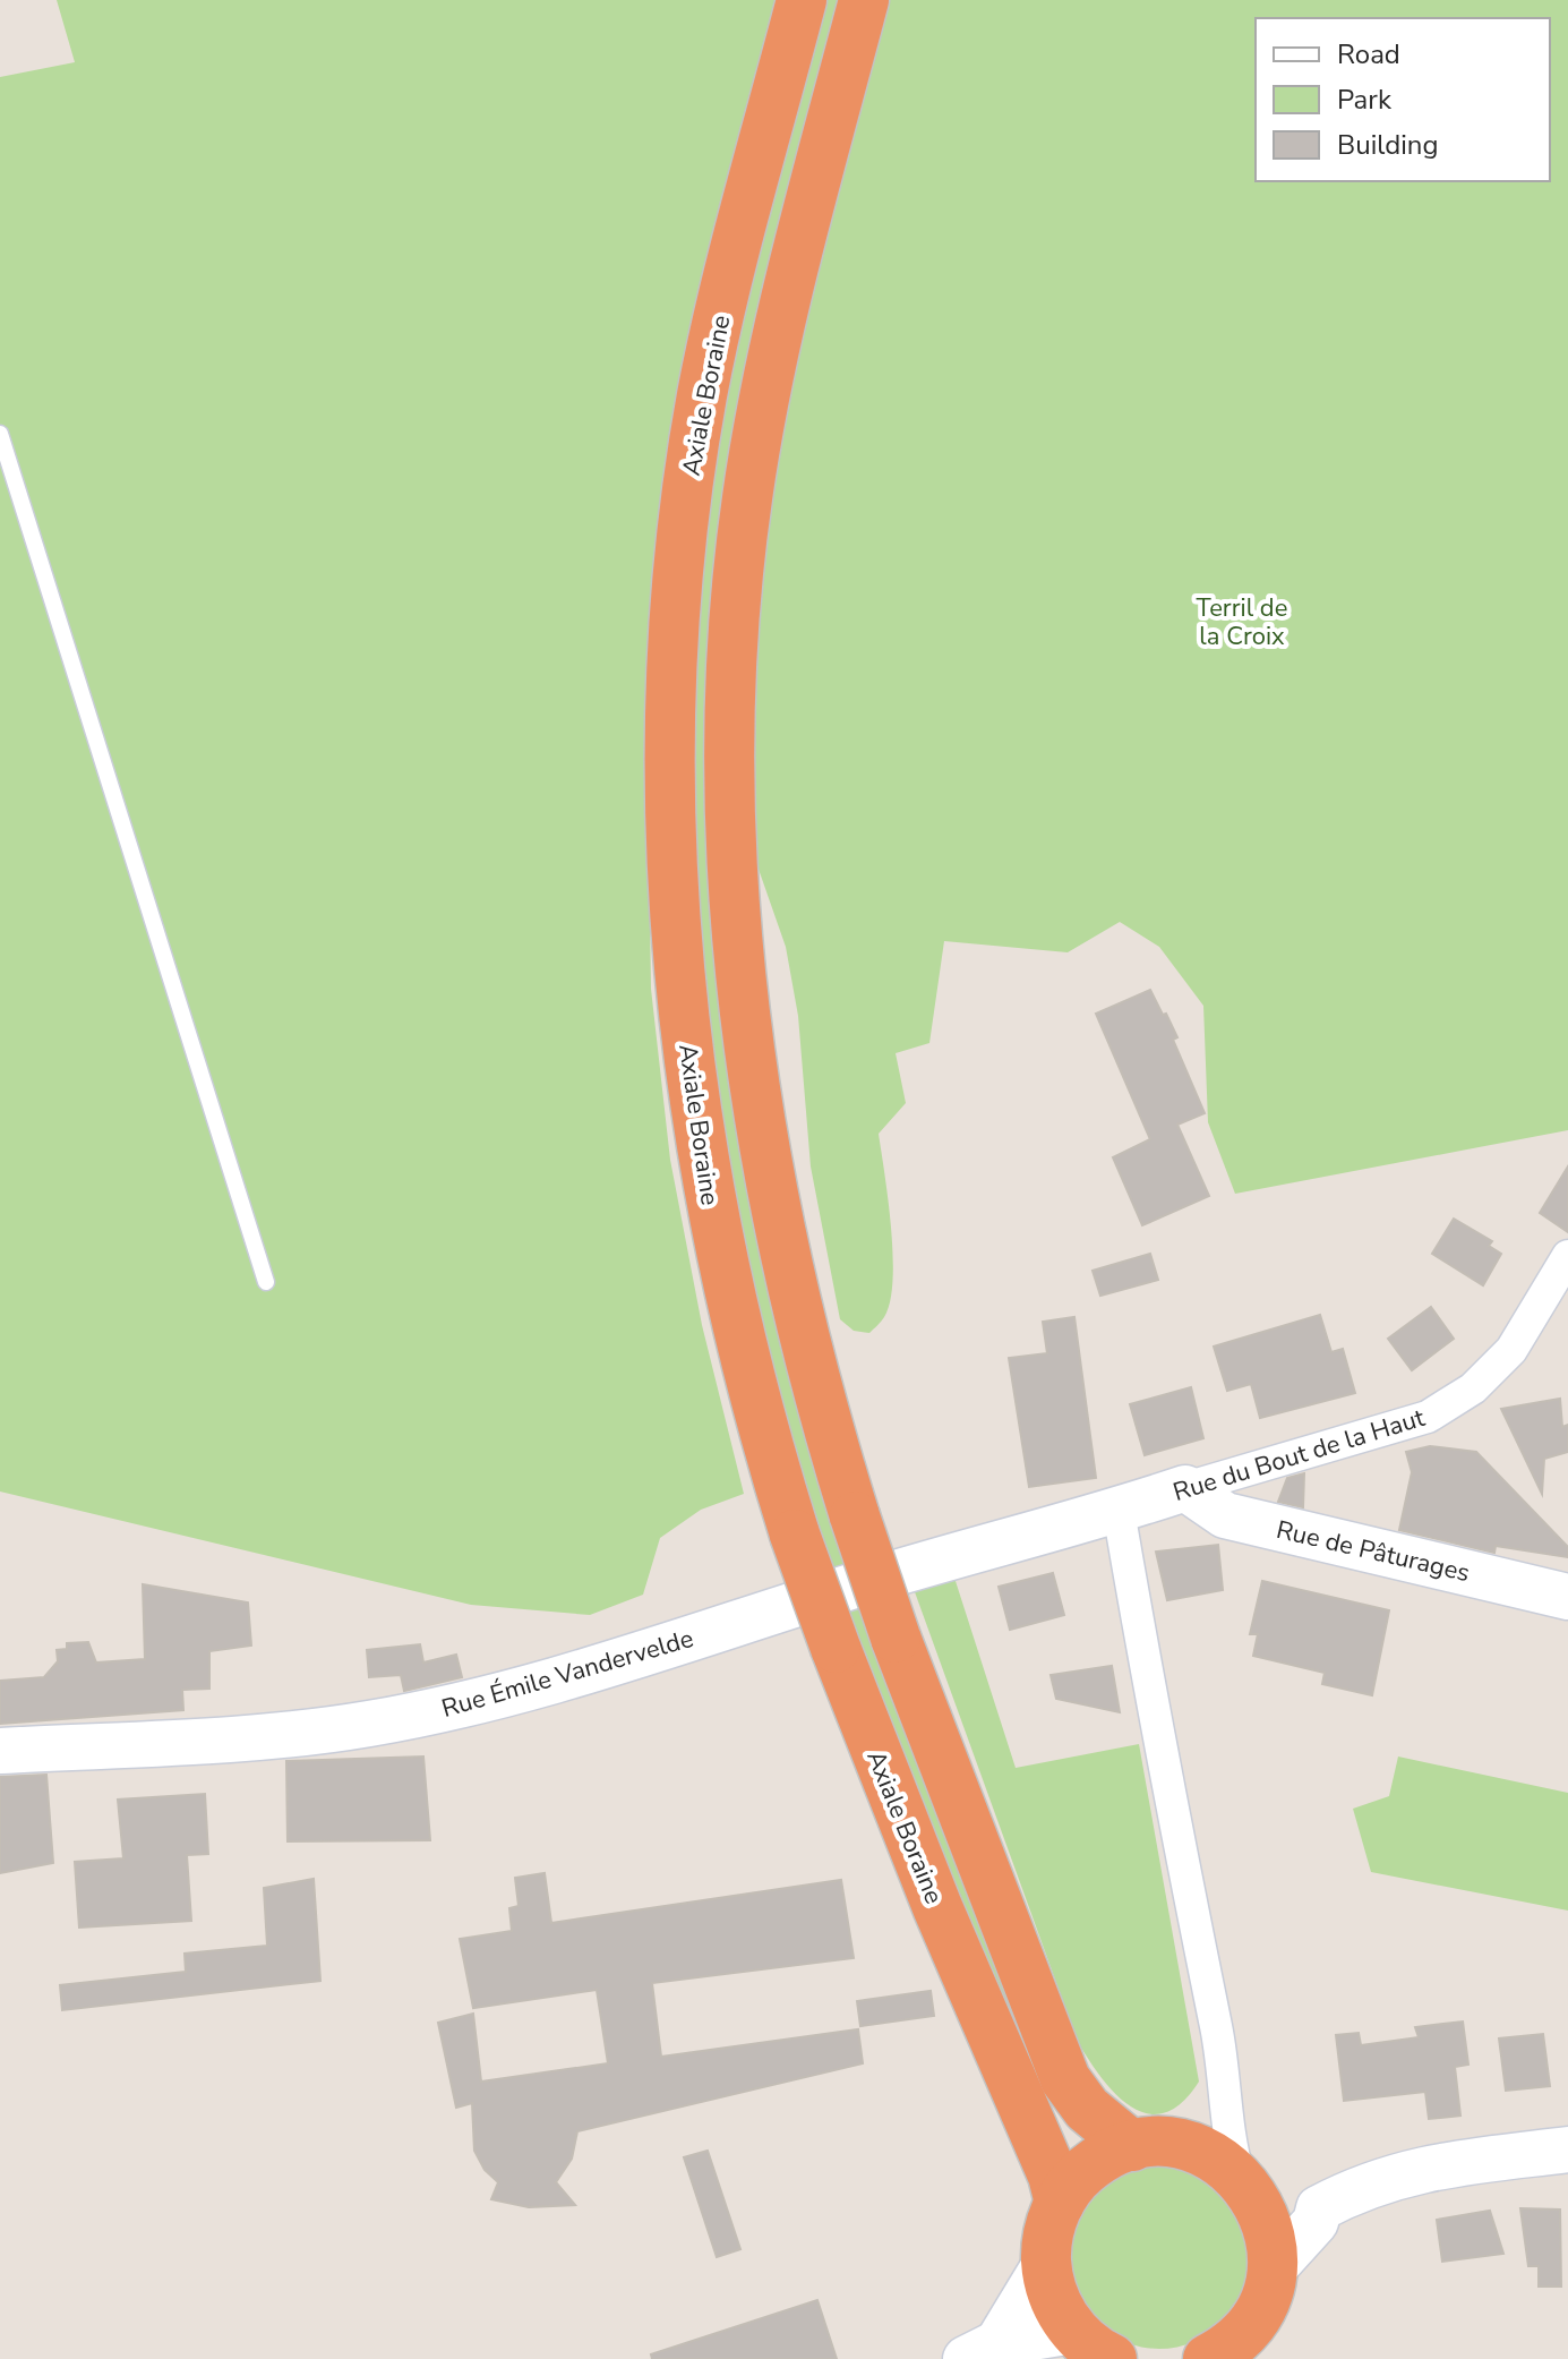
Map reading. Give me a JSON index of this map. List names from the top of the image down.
{
  "streets": {
    "highway": ["Axiale Boraine"],
    "street": ["Rue du Bout de la Haut", "Rue de Pâturages", "Rue Émile Vandervelde"]
  },
  "crossings": [
    ["Rue du Bout de la Haut", "Rue de Pâturages"],
    ["Rue du Bout de la Haut", "Rue Émile Vandervelde"]
  ],
  "parks": ["Terril de la Croix"],
  "legend": ["Road", "Park", "Building"]
}
